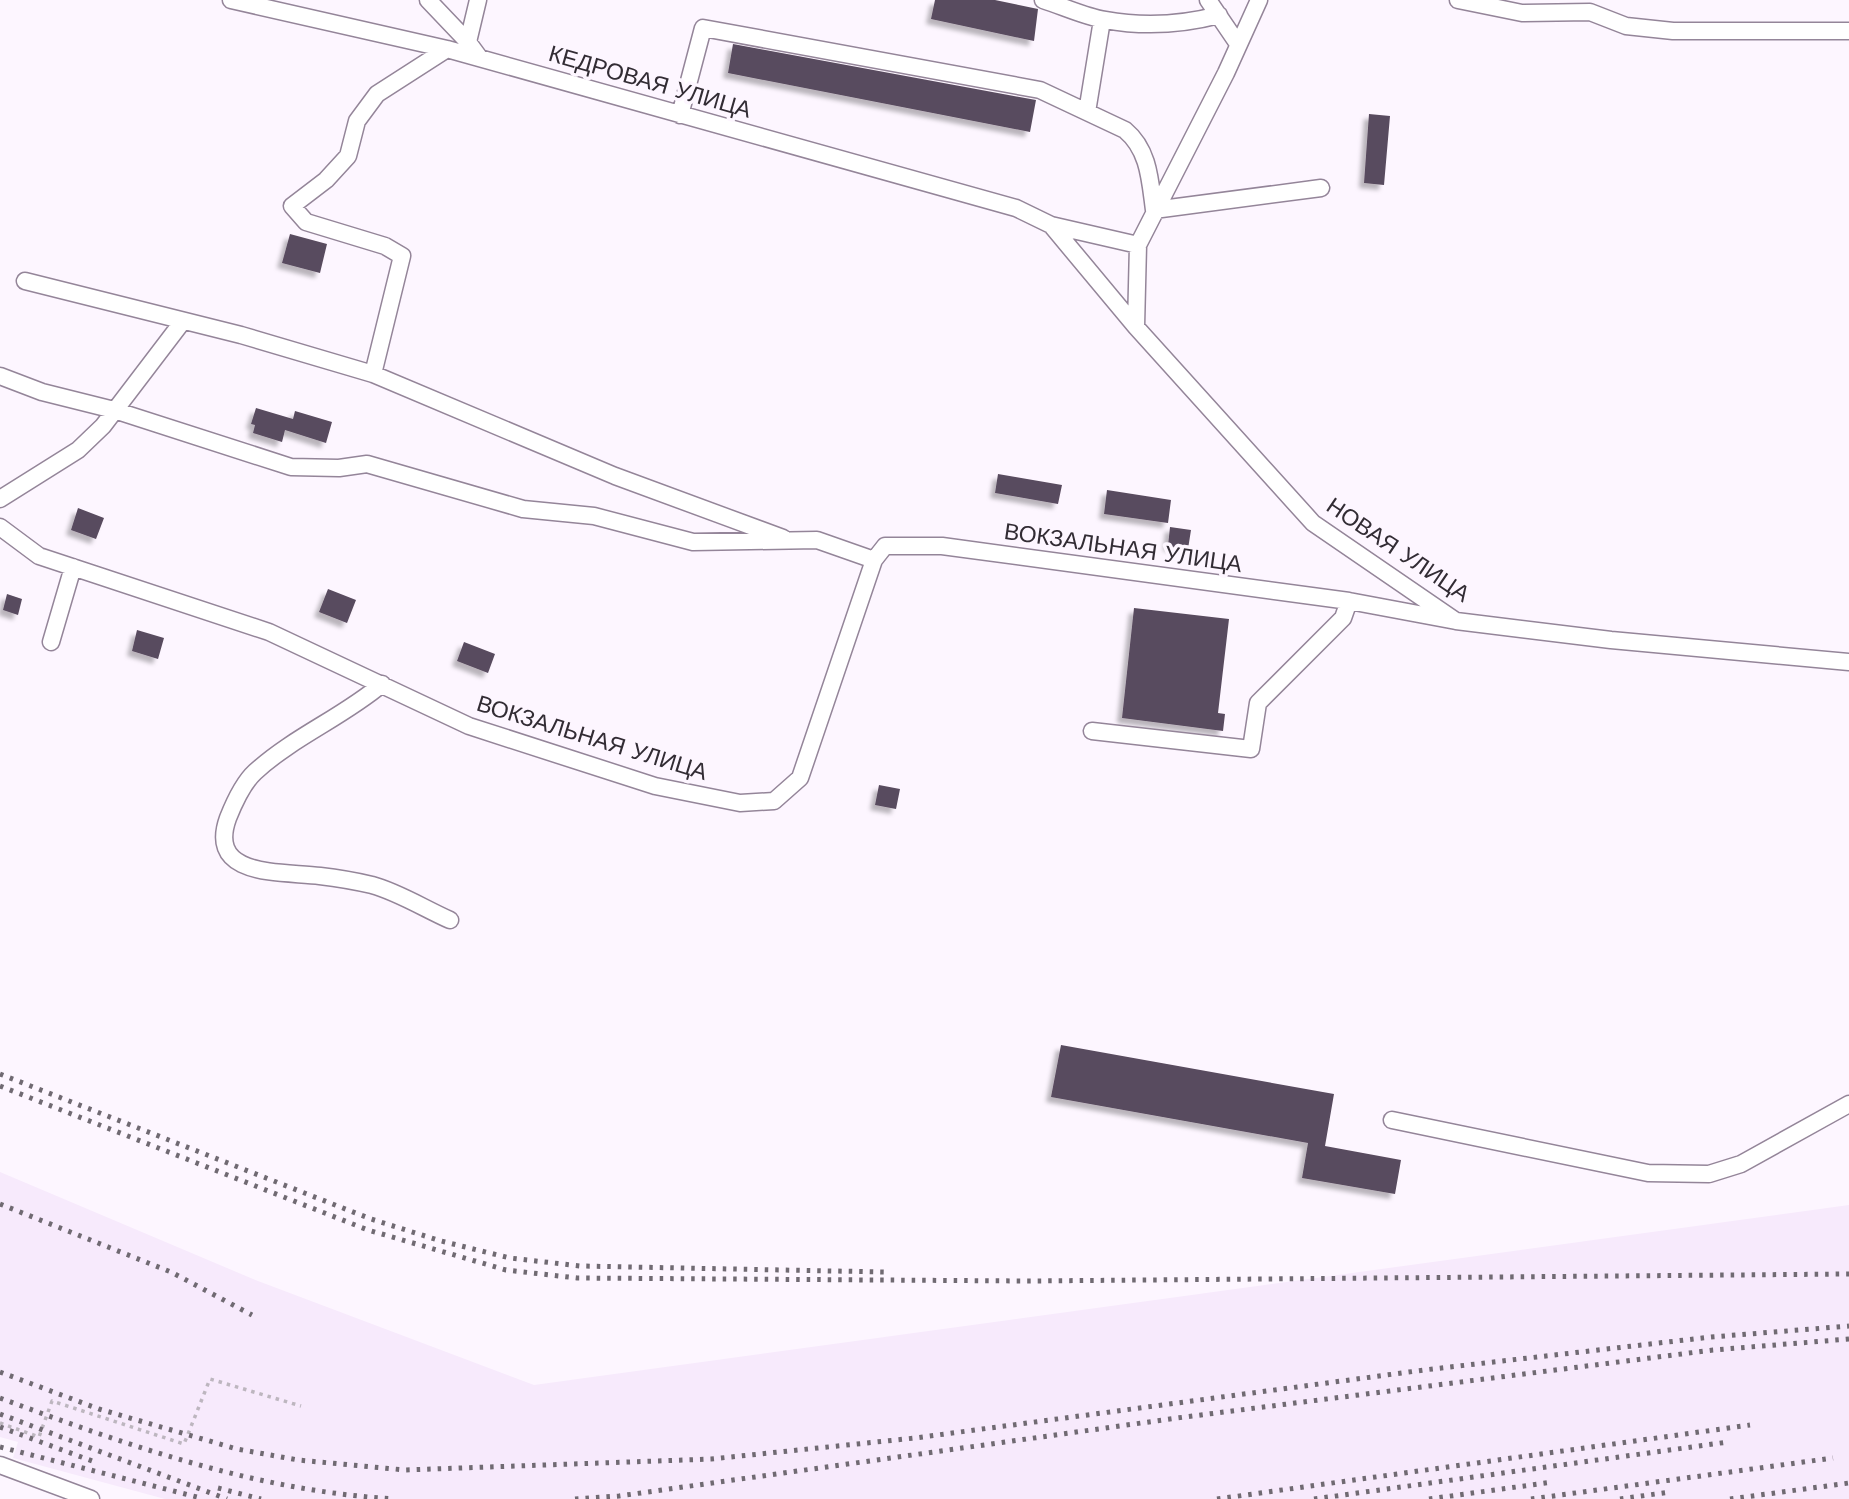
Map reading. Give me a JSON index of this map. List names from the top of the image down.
{
  "streets": {
    "street": ["КЕДРОВАЯ УЛИЦА", "ВОКЗАЛЬНАЯ УЛИЦА", "НОВАЯ УЛИЦА"]
  },
  "crossings": [
    ["КЕДРОВАЯ УЛИЦА", "НОВАЯ УЛИЦА"],
    ["ВОКЗАЛЬНАЯ УЛИЦА", "НОВАЯ УЛИЦА"]
  ]
}
